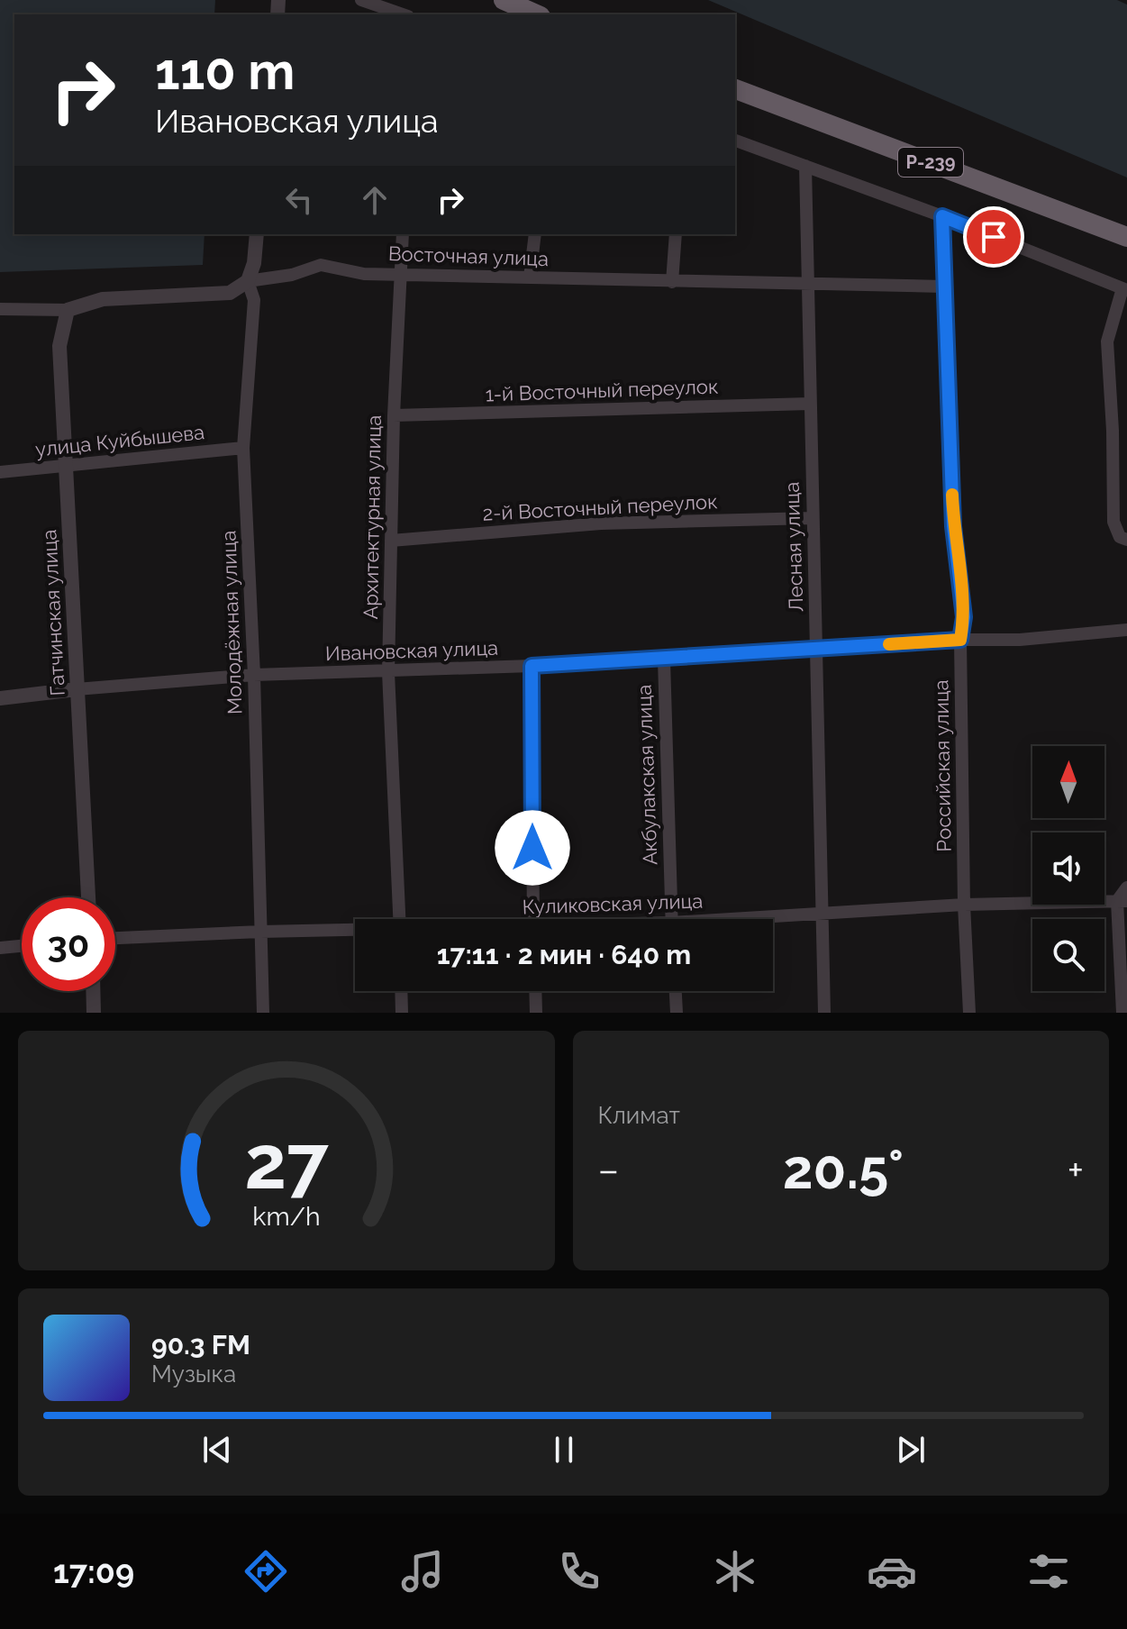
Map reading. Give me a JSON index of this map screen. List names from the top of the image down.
{
  "streets": {
    "highway": ["Р-239"],
    "street": [
      "Восточная улица",
      "1-й Восточный переулок",
      "улица Куйбышева",
      "2-й Восточный переулок",
      "Архитектурная улица",
      "Лесная улица",
      "Гатчинская улица",
      "Молодёжная улица",
      "Ивановская улица",
      "Российская улица",
      "Акбулакская улица",
      "Куликовская улица"
    ]
  },
  "crossings": [
    ["Восточная улица", "Архитектурная улица"],
    ["Восточная улица", "Лесная улица"],
    ["Восточная улица", "Гатчинская улица"],
    ["Восточная улица", "Молодёжная улица"],
    ["Восточная улица", "Российская улица"],
    ["1-й Восточный переулок", "Архитектурная улица"],
    ["1-й Восточный переулок", "Лесная улица"],
    ["улица Куйбышева", "Гатчинская улица"],
    ["улица Куйбышева", "Молодёжная улица"],
    ["2-й Восточный переулок", "Архитектурная улица"],
    ["2-й Восточный переулок", "Лесная улица"],
    ["Архитектурная улица", "Ивановская улица"],
    ["Лесная улица", "Ивановская улица"],
    ["Лесная улица", "Куликовская улица"],
    ["Гатчинская улица", "Ивановская улица"],
    ["Молодёжная улица", "Ивановская улица"],
    ["Молодёжная улица", "Куликовская улица"],
    ["Ивановская улица", "Российская улица"],
    ["Ивановская улица", "Акбулакская улица"],
    ["Российская улица", "Куликовская улица"]
  ],
  "north": "top",
  "page": {
    "turn": ["110 m", "Ивановская улица"],
    "limit": "30",
    "trip": "17:11 · 2 мин · 640 m",
    "tile": "Климат",
    "heat": ["−", "20.5°", "+"],
    "song": ["90.3 FM", "Музыка"],
    "tabs": "17:09",
    "gauge": ["27", "km/h"]
  }
}
